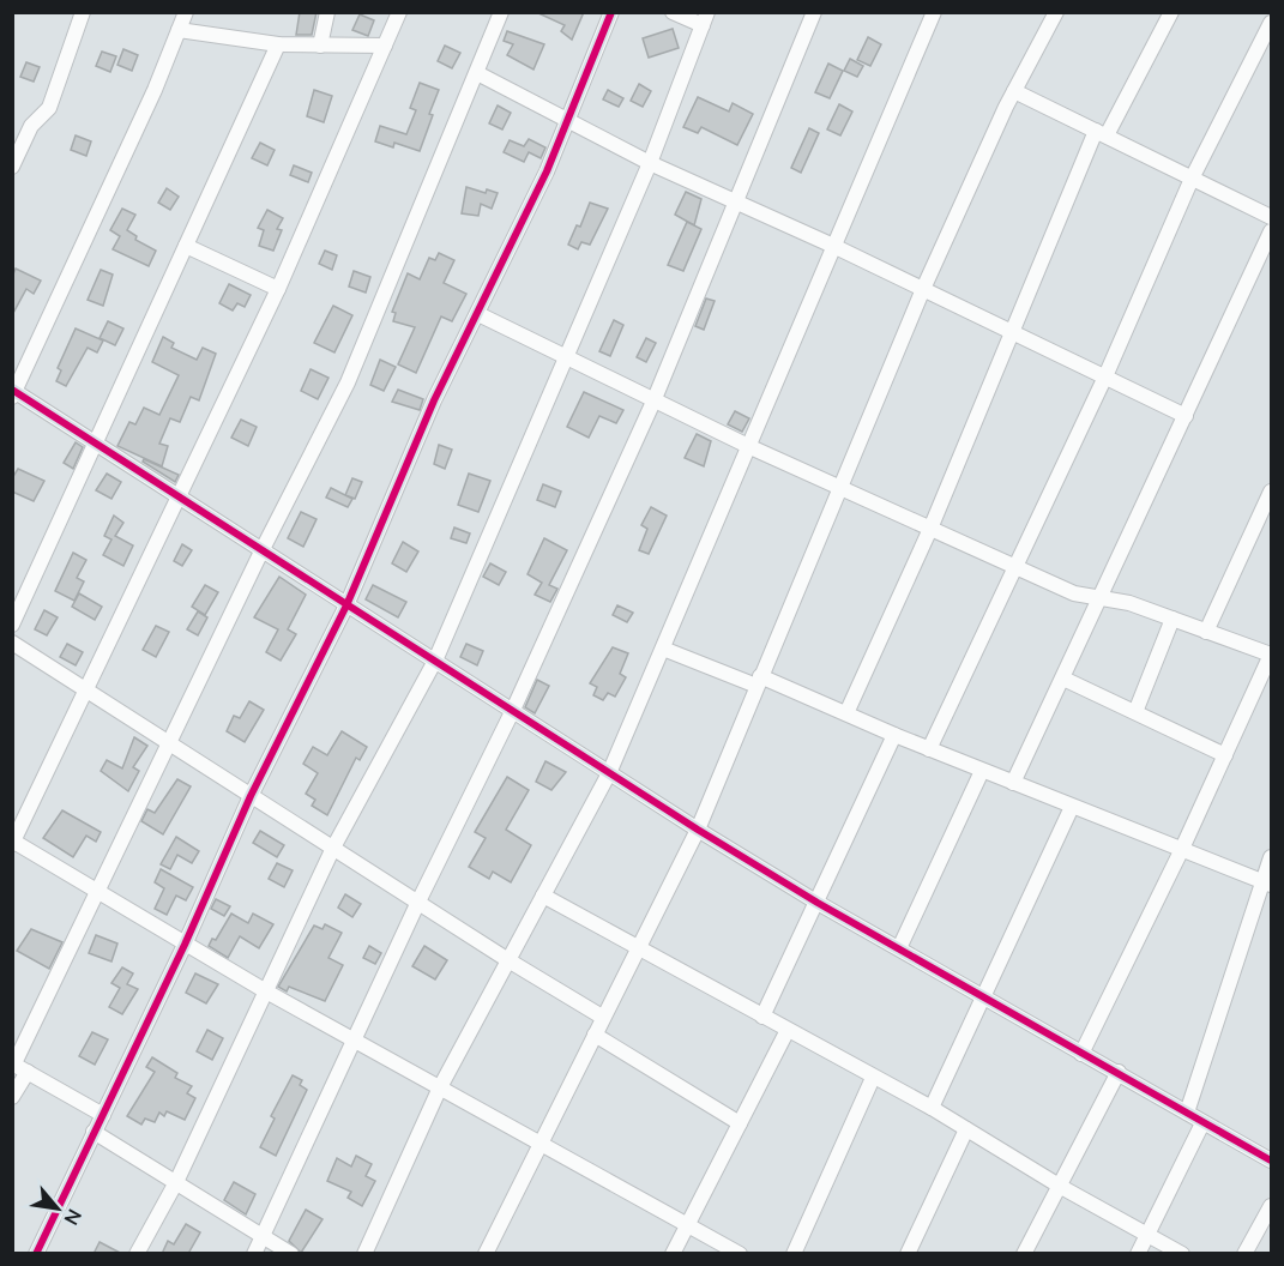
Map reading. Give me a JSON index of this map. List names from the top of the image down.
{
  "north": "bottom right"
}
